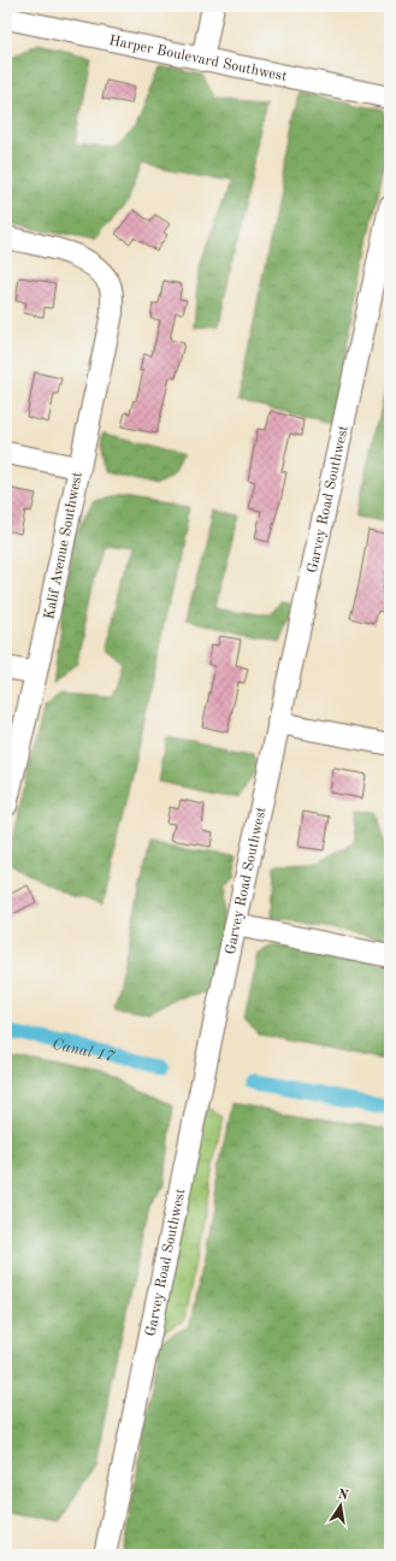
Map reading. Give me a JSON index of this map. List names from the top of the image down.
{
  "streets": {
    "street": ["Harper Boulevard Southwest", "Garvey Road Southwest", "Kalif Avenue Southwest"]
  },
  "water": ["Canal 17"],
  "north": "top"
}
